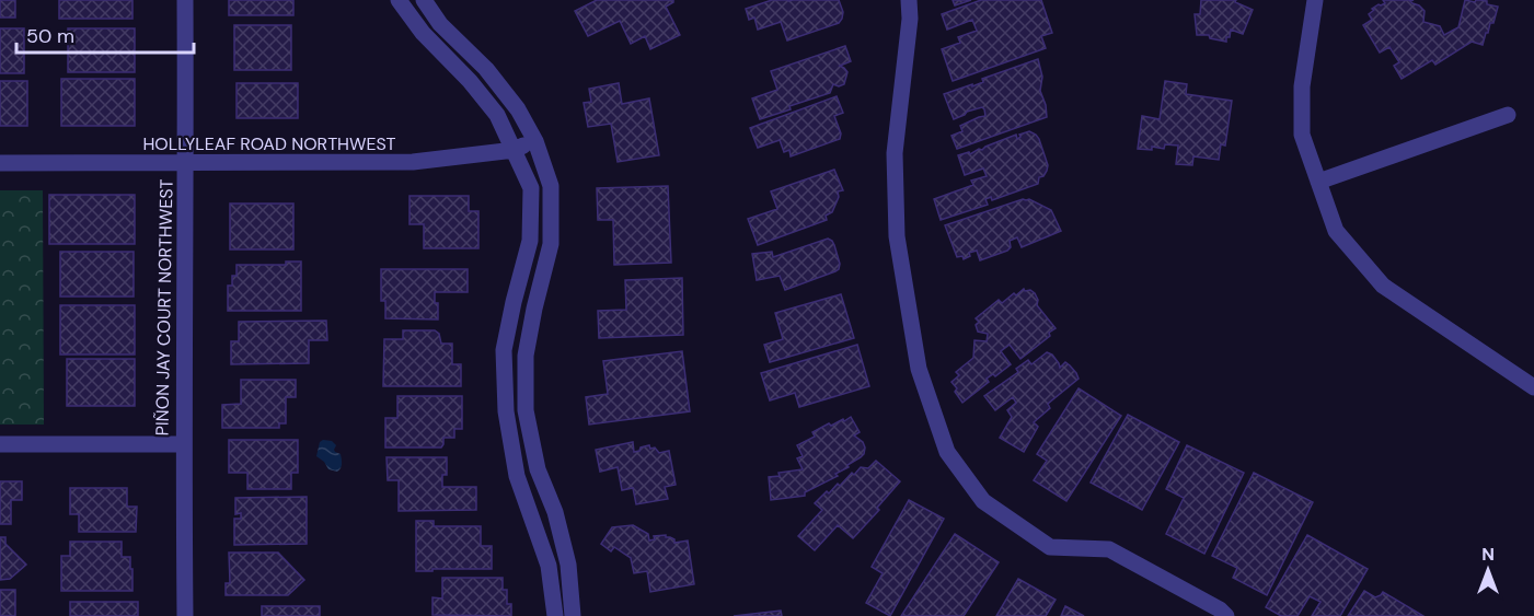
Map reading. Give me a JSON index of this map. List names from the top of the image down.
{
  "streets": {
    "street": ["HOLLYLEAF ROAD NORTHWEST", "PIÑON JAY COURT NORTHWEST"]
  },
  "crossings": [
    ["HOLLYLEAF ROAD NORTHWEST", "PIÑON JAY COURT NORTHWEST"]
  ],
  "scale_bar": "50 m",
  "north": "top"
}
